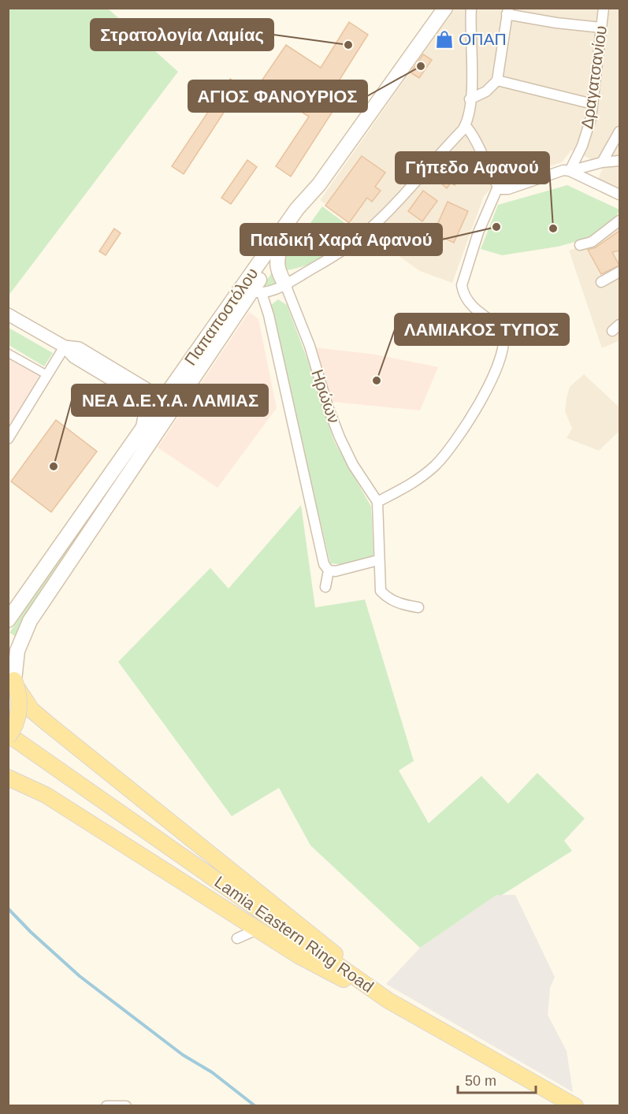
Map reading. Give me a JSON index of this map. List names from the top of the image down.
{
  "streets": {
    "main road": ["Παπαποστόλου", "Lamia Eastern Ring Road"],
    "street": ["Δραγατσανίου", "Ηρώων"]
  },
  "places": {
    "shop": ["ΟΠΑΠ"],
    "other": [
      "Στρατολογία Λαμίας",
      "ΑΓΙΟΣ ΦΑΝΟΥΡΙΟΣ",
      "Παιδική Χαρά Αφανού",
      "Γήπεδο Αφανού",
      "ΛΑΜΙΑΚΟΣ ΤΥΠΟΣ",
      "ΝΕΑ Δ.Ε.Υ.Α. ΛΑΜΙΑΣ"
    ]
  },
  "scale_bar": "50 m"
}
